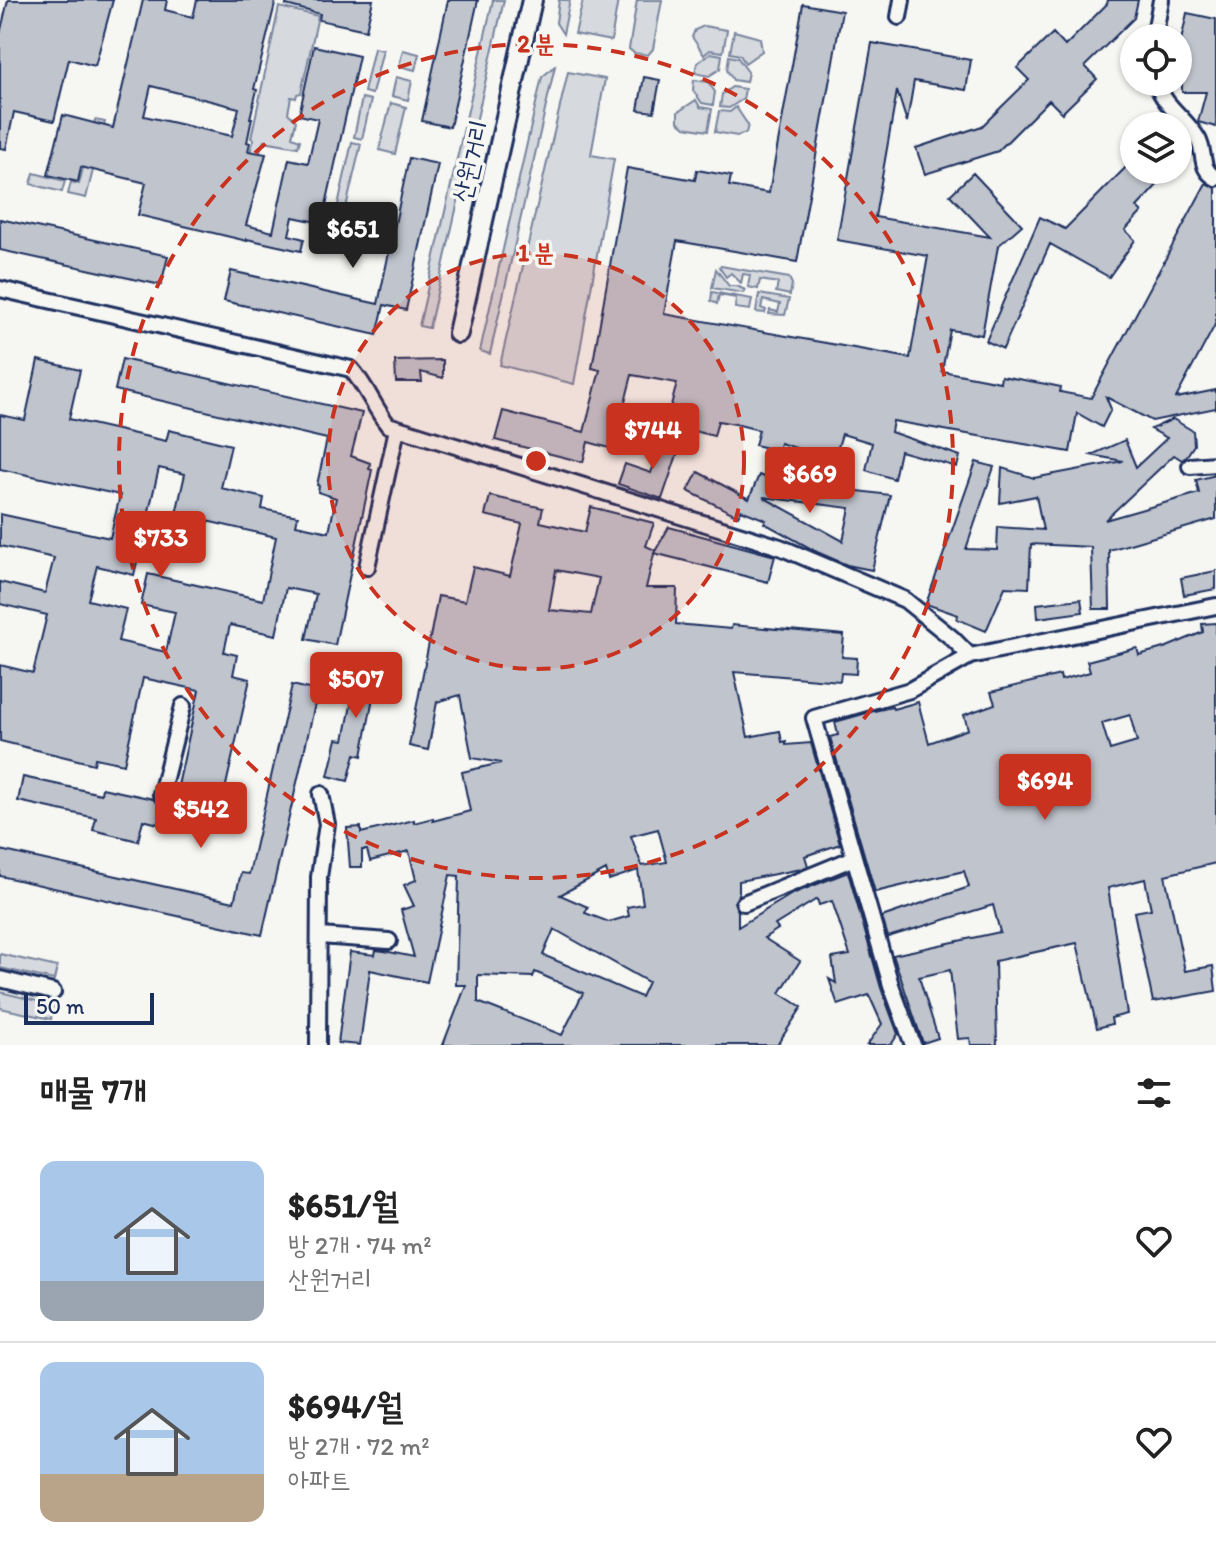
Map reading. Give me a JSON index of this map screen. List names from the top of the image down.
{
  "streets": {
    "main road": ["산원거리"]
  },
  "scale_bar": "50 m",
  "page": {
    "price": [
      "$651",
      "$744",
      "$669",
      "$733",
      "$507",
      "$694",
      "$542"
    ],
    "scale": "50 m",
    "heading": "매물 7개",
    "list": [
      {
        "name": "$651/월",
        "note": "방 2개 · 74 m² · 산원거리"
      },
      {
        "name": "$694/월",
        "note": "방 2개 · 72 m² · 아파트"
      }
    ]
  },
  "rings": ["2 분", "1 분"]
}
